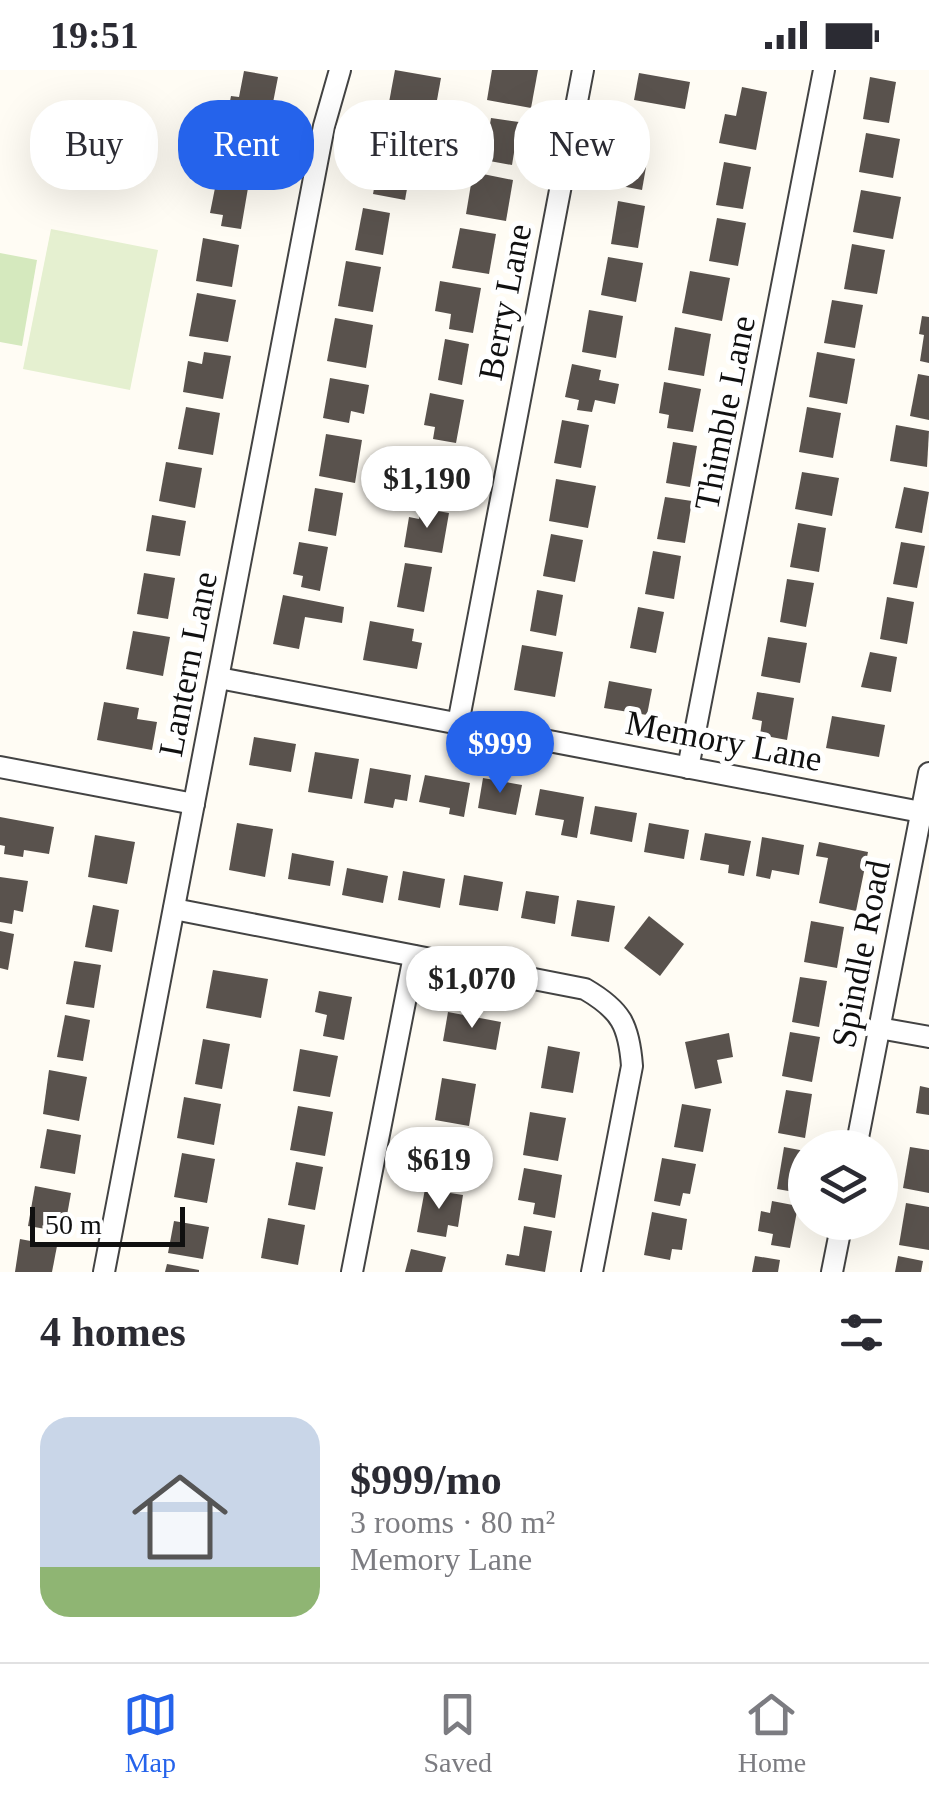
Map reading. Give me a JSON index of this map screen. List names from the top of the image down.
{
  "streets": {
    "street": [
      "Berry Lane",
      "Thimble Lane",
      "Lantern Lane",
      "Memory Lane",
      "Spindle Road"
    ]
  },
  "crossings": [
    ["Berry Lane", "Memory Lane"],
    ["Thimble Lane", "Memory Lane"],
    ["Lantern Lane", "Memory Lane"],
    ["Memory Lane", "Spindle Road"]
  ],
  "scale_bar": "50 m",
  "page": {
    "status": "19:51",
    "chip": [
      "Buy",
      "Rent",
      "Filters",
      "New"
    ],
    "price": [
      "$1,190",
      "$999",
      "$1,070",
      "$619"
    ],
    "scale": "50 m",
    "heading": "4 homes",
    "list": [
      {
        "name": "$999/mo",
        "note": "3 rooms · 80 m² · Memory Lane"
      }
    ],
    "tabs": ["Map", "Saved", "Home"]
  }
}
